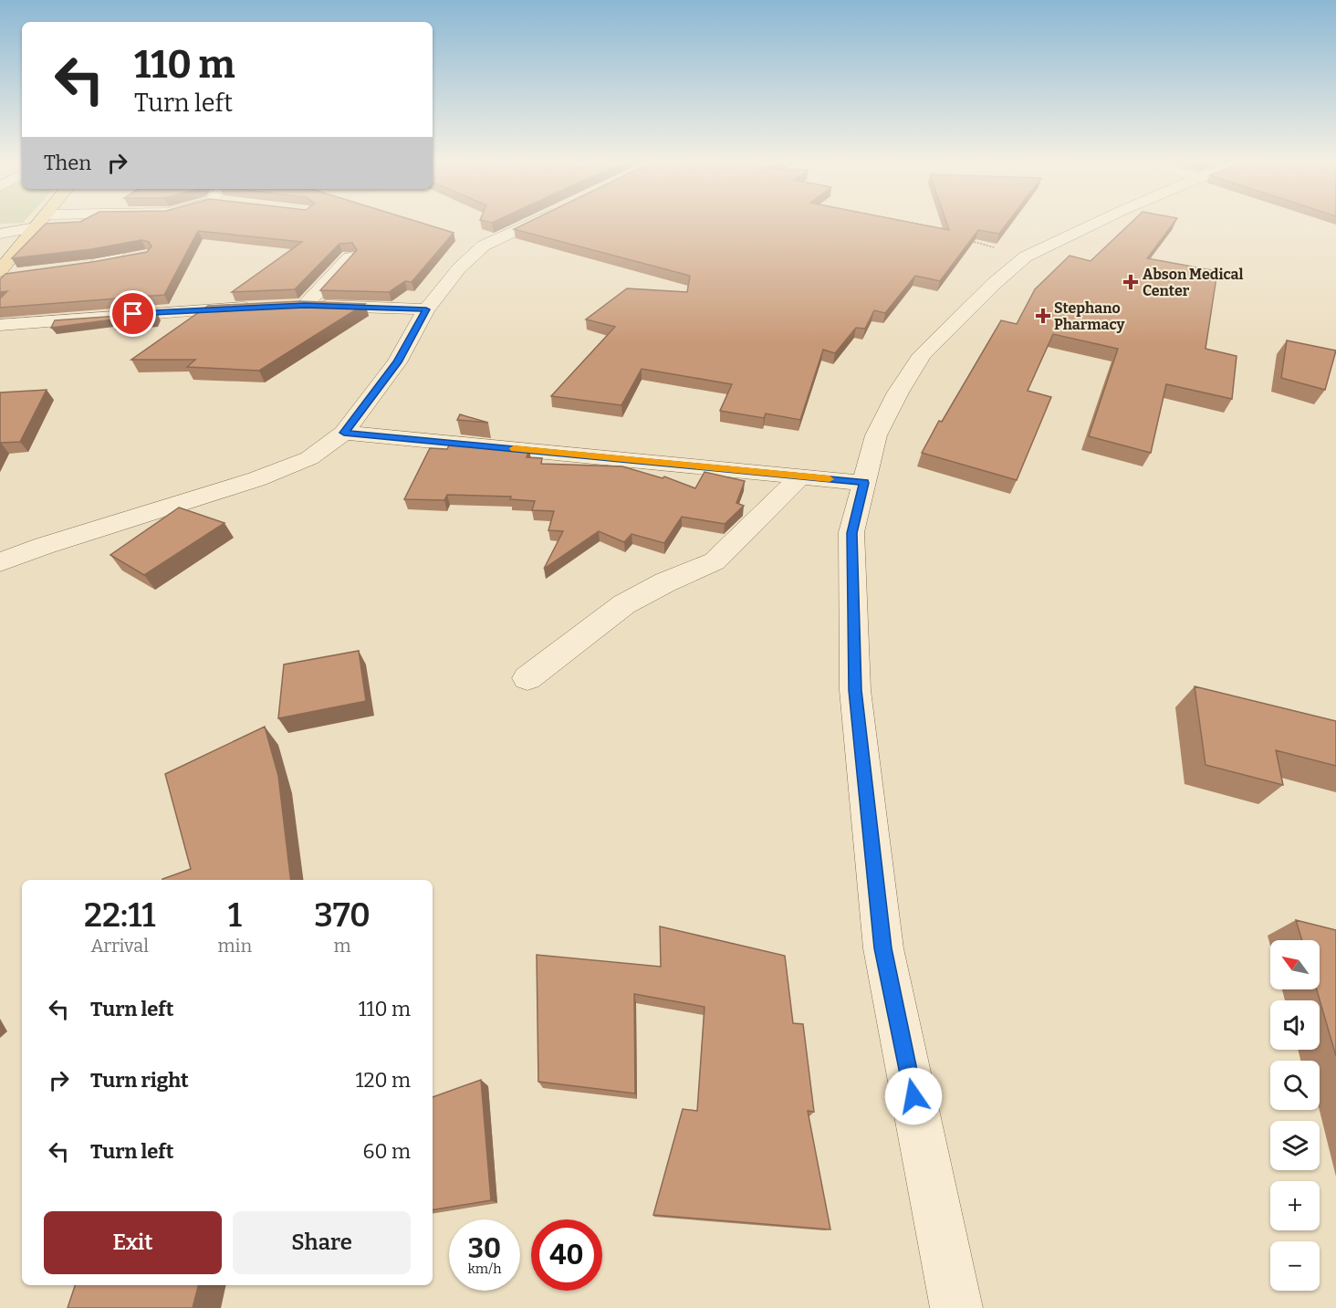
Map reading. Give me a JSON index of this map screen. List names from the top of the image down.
{
  "places": {
    "health": ["Abson Medical Center", "Stephano Pharmacy"]
  },
  "north": "top left",
  "page": {
    "turn": ["110 m", "Turn left"],
    "then": "Then",
    "eta": [
      "22:11",
      "Arrival",
      "1",
      "min",
      "370",
      "m"
    ],
    "map_buttons": ["+", "−"],
    "list": [
      {
        "name": "Turn left",
        "value": "110 m"
      },
      {
        "name": "Turn right",
        "value": "120 m"
      },
      {
        "name": "Turn left",
        "value": "60 m"
      }
    ],
    "buttons": ["Exit", "Share"],
    "speed": "30 km/h",
    "limit": "40"
  }
}
